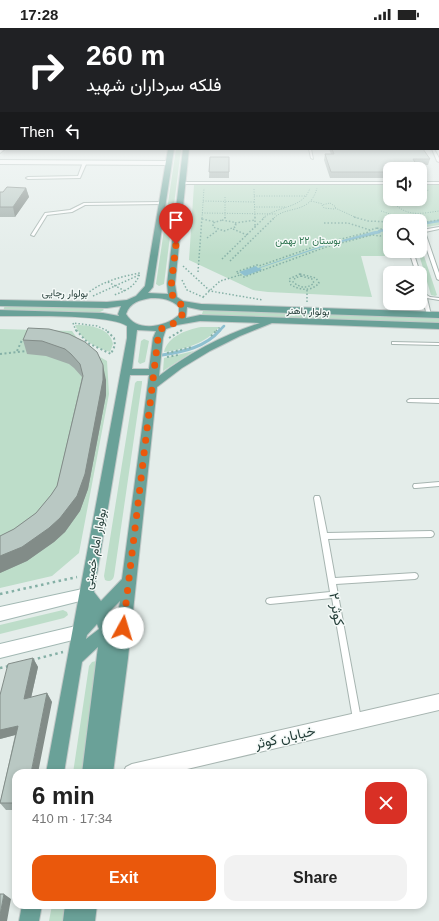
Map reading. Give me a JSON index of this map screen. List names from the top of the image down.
{
  "streets": {
    "main road": ["بولوار رجایی", "بولوار باهنر", "بولوار امام خمینی"],
    "street": ["خیابان کوثر"],
    "lane": ["کوثر ۲"]
  },
  "crossings": [
    ["بولوار رجایی", "بولوار باهنر"],
    ["بولوار رجایی", "بولوار امام خمینی"],
    ["کوثر ۲", "خیابان کوثر"]
  ],
  "parks": ["بوستان ۲۲ بهمن"],
  "page": {
    "status": "17:28",
    "turn": ["260 m", "فلکه سرداران شهید"],
    "then": "Then",
    "heading": ["6 min", "410 m · 17:34"],
    "buttons": ["Exit", "Share"]
  }
}
